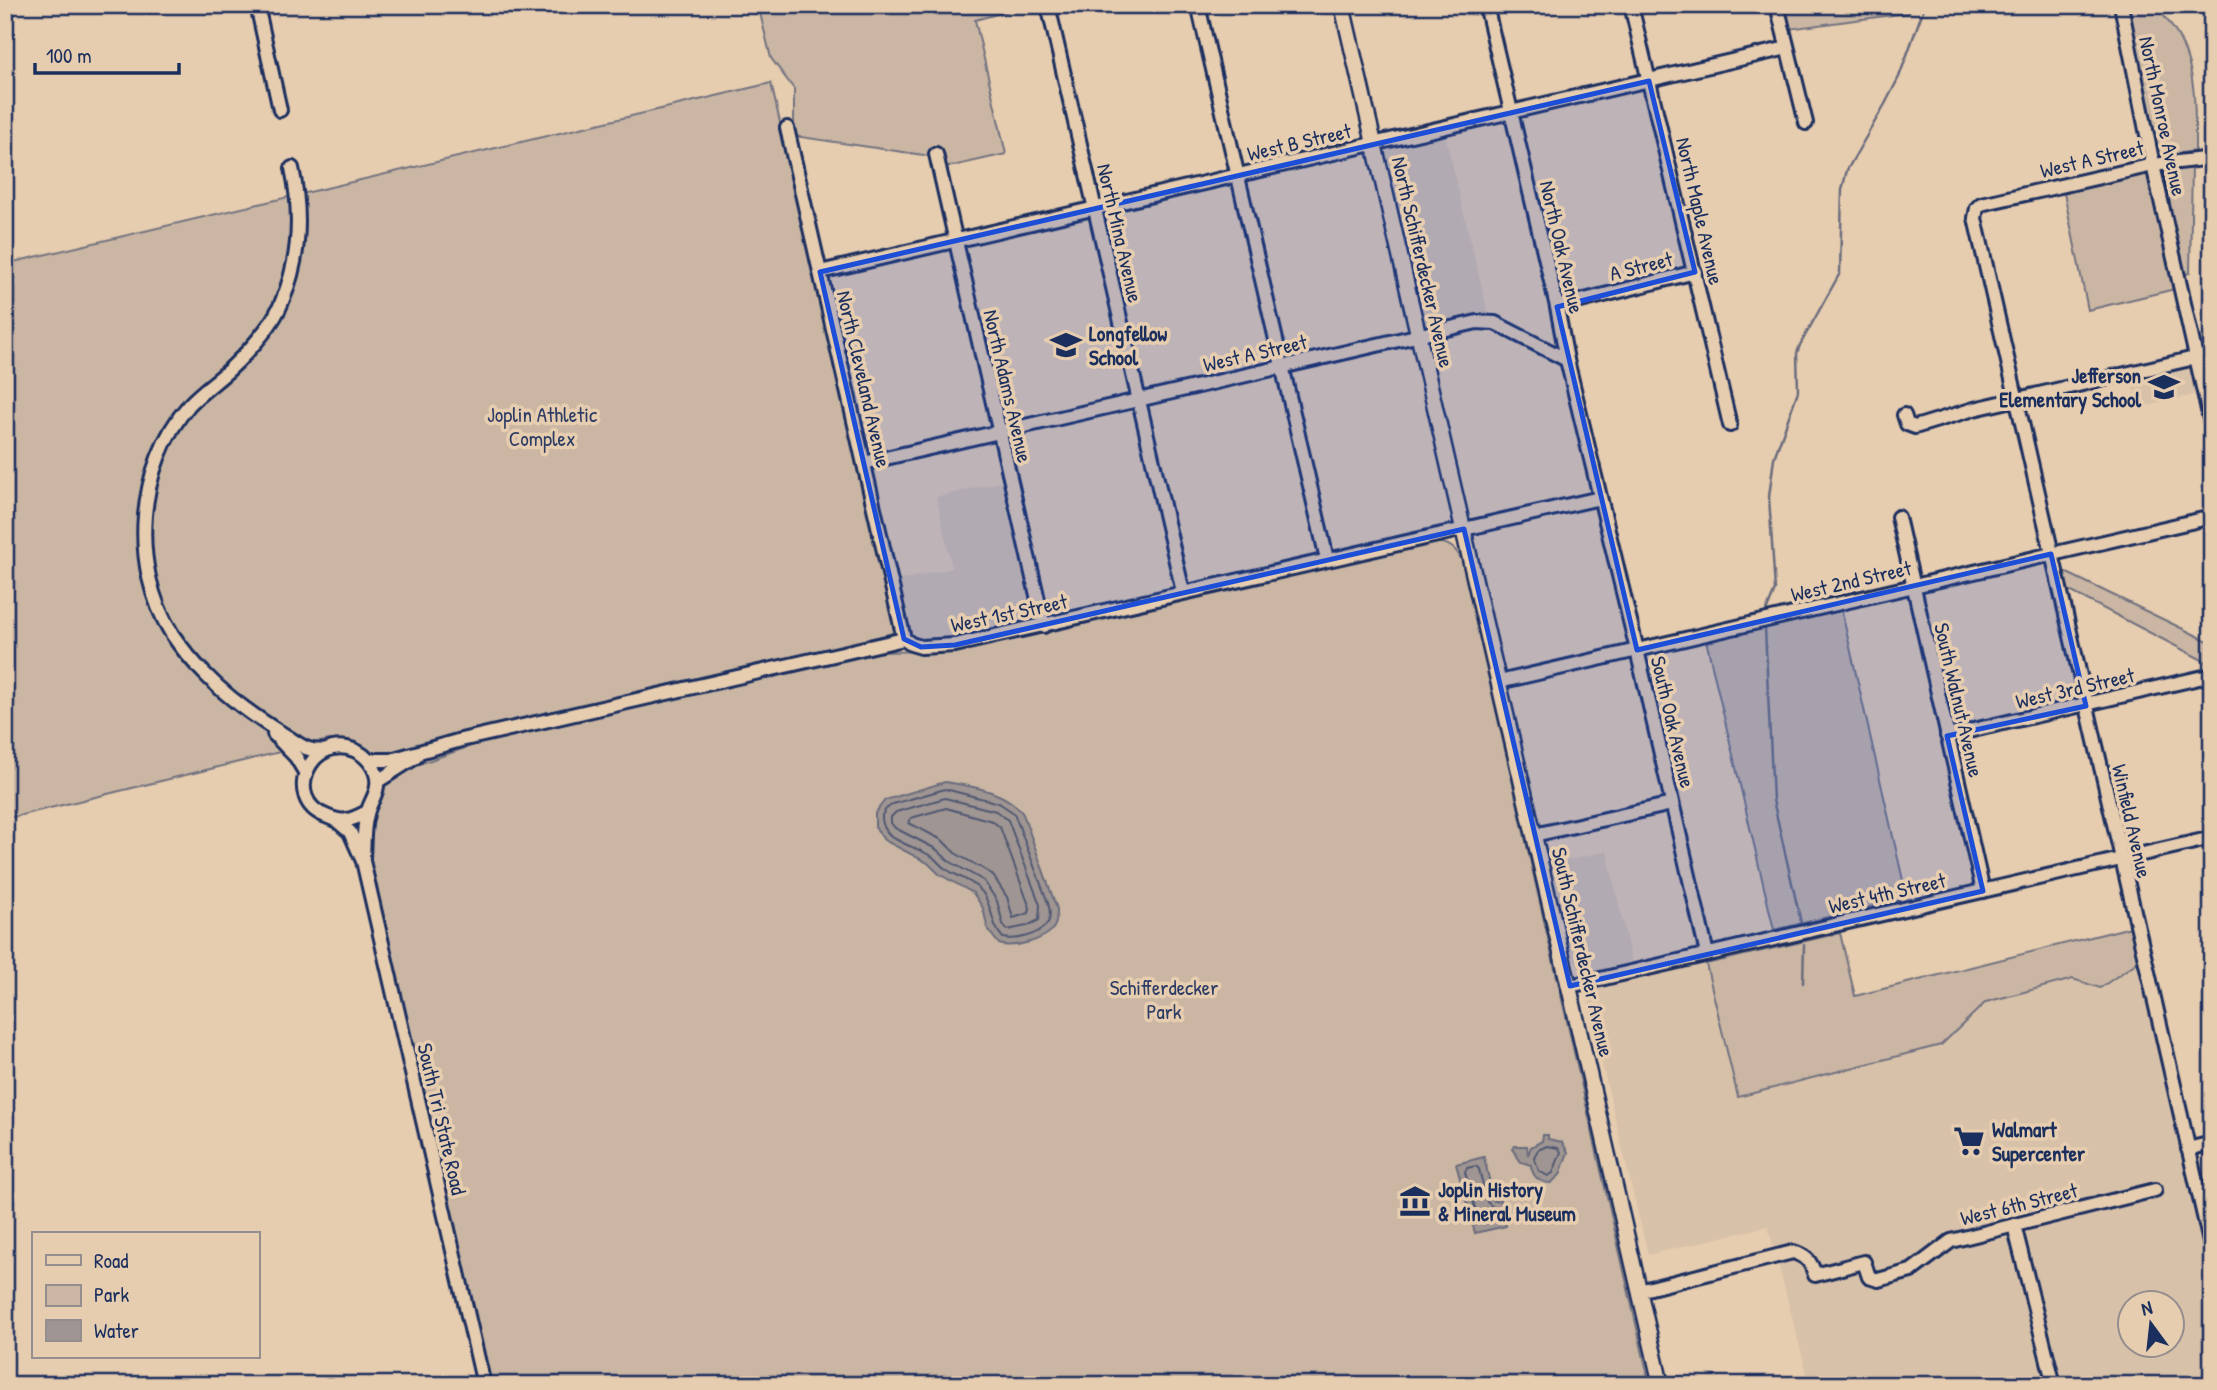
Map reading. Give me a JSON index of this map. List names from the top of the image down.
{
  "streets": {
    "main road": ["North Schifferdecker Avenue", "South Schifferdecker Avenue"],
    "street": [
      "North Monroe Avenue",
      "West B Street",
      "West A Street",
      "North Maple Avenue",
      "North Mina Avenue",
      "North Oak Avenue",
      "A Street",
      "North Cleveland Avenue",
      "North Adams Avenue",
      "West 2nd Street",
      "West 1st Street",
      "West 3rd Street",
      "South Walnut Avenue",
      "South Oak Avenue",
      "Winfield Avenue",
      "West 4th Street",
      "South Tri State Road",
      "West 6th Street"
    ]
  },
  "crossings": [
    ["North Monroe Avenue", "West A Street"],
    ["West B Street", "North Maple Avenue"],
    ["West B Street", "North Mina Avenue"],
    ["West B Street", "North Oak Avenue"],
    ["West B Street", "North Schifferdecker Avenue"],
    ["West B Street", "North Cleveland Avenue"],
    ["West B Street", "North Adams Avenue"],
    ["West A Street", "North Mina Avenue"],
    ["West A Street", "North Oak Avenue"],
    ["West A Street", "North Schifferdecker Avenue"],
    ["West A Street", "North Cleveland Avenue"],
    ["West A Street", "North Adams Avenue"],
    ["West A Street", "Winfield Avenue"],
    ["North Maple Avenue", "A Street"],
    ["North Mina Avenue", "West 1st Street"],
    ["North Oak Avenue", "A Street"],
    ["North Oak Avenue", "West 1st Street"],
    ["North Oak Avenue", "South Oak Avenue"],
    ["North Schifferdecker Avenue", "West 1st Street"],
    ["North Schifferdecker Avenue", "South Schifferdecker Avenue"],
    ["North Cleveland Avenue", "West 1st Street"],
    ["North Adams Avenue", "West 1st Street"],
    ["West 2nd Street", "South Walnut Avenue"],
    ["West 2nd Street", "South Oak Avenue"],
    ["West 2nd Street", "Winfield Avenue"],
    ["West 2nd Street", "South Schifferdecker Avenue"],
    ["West 1st Street", "South Oak Avenue"],
    ["West 1st Street", "South Schifferdecker Avenue"],
    ["West 1st Street", "South Tri State Road"],
    ["West 3rd Street", "South Walnut Avenue"],
    ["West 3rd Street", "Winfield Avenue"],
    ["South Walnut Avenue", "West 4th Street"],
    ["South Oak Avenue", "West 4th Street"],
    ["Winfield Avenue", "West 4th Street"],
    ["West 4th Street", "South Schifferdecker Avenue"],
    ["South Schifferdecker Avenue", "West 6th Street"]
  ],
  "parks": ["Joplin Athletic Complex", "Schifferdecker Park"],
  "places": {
    "school or university": ["Longfellow School", "Jefferson Elementary School"],
    "supermarket": ["Walmart Supercenter"],
    "museum": ["Joplin History & Mineral Museum"]
  },
  "legend": ["Road", "Park", "Water"],
  "scale_bar": "100 m",
  "north": "top"
}
